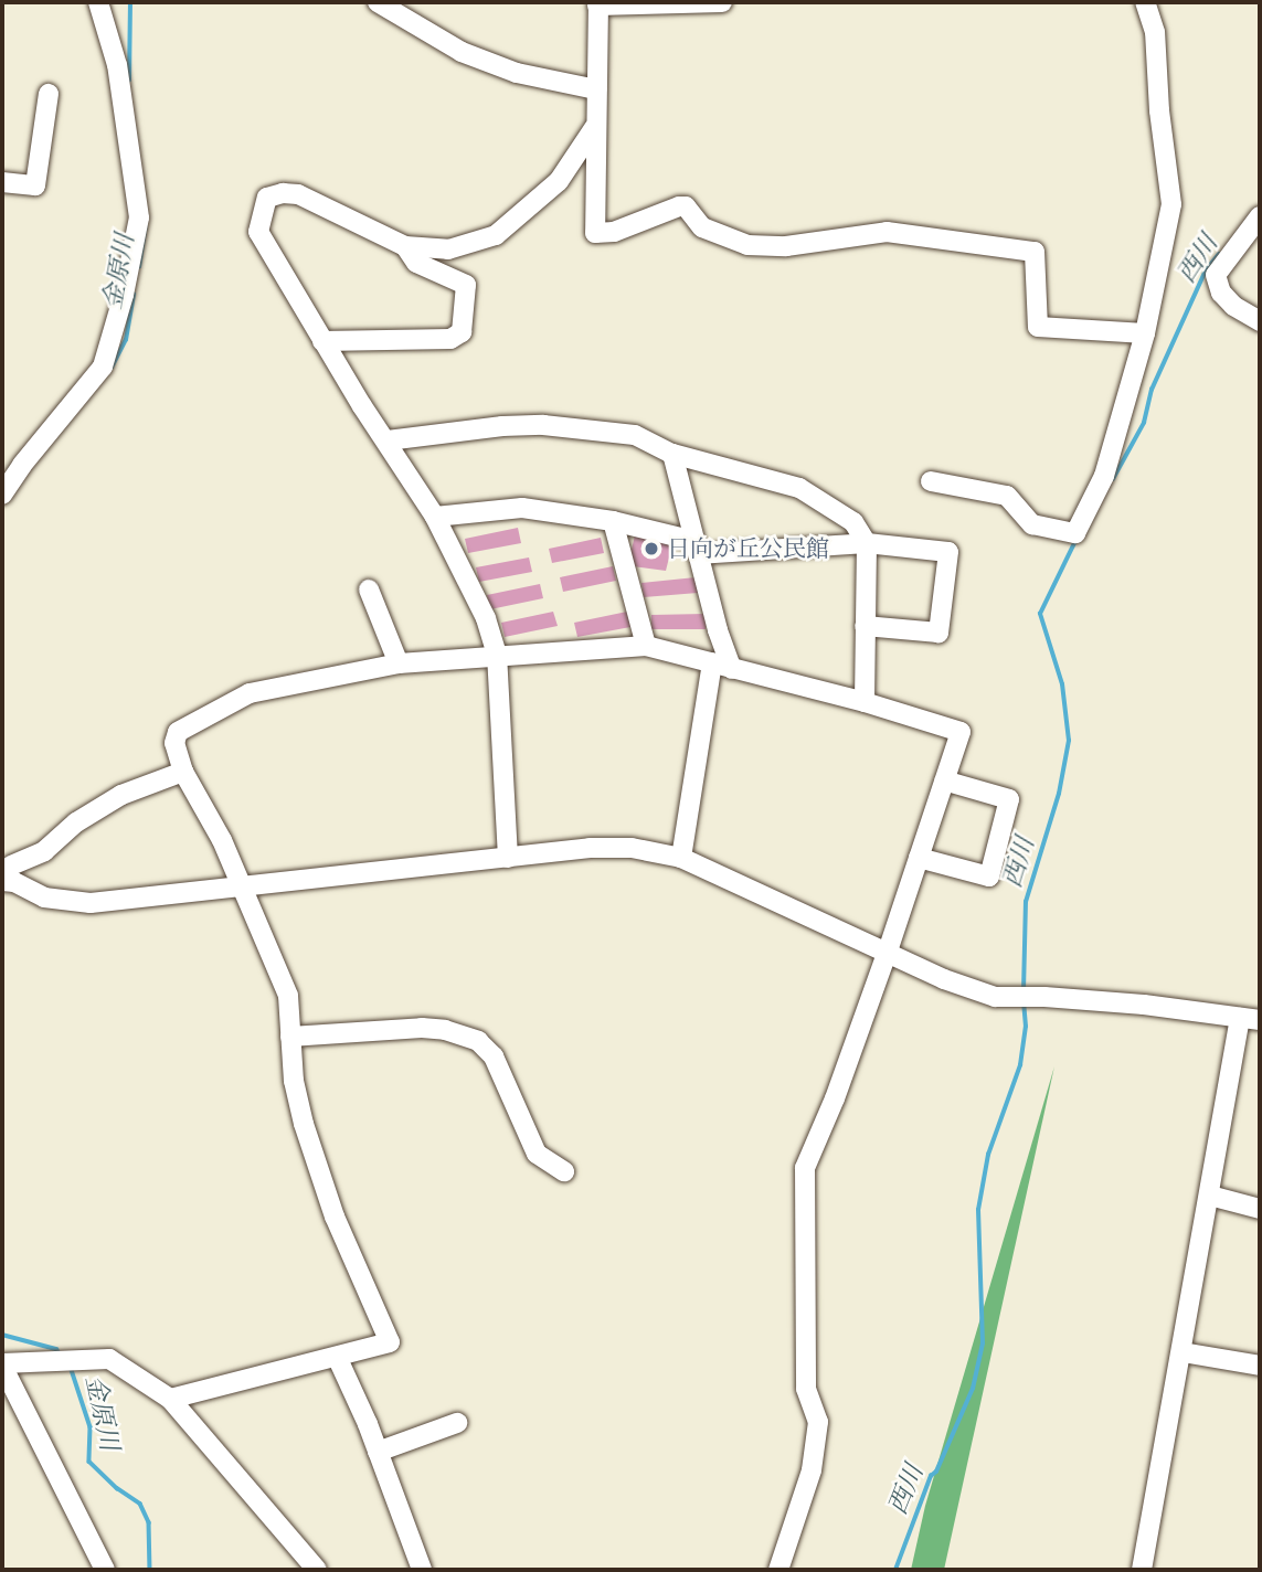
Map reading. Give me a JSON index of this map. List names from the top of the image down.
{
  "water": ["西川", "金原川"],
  "places": ["日向が丘公民館"]
}
